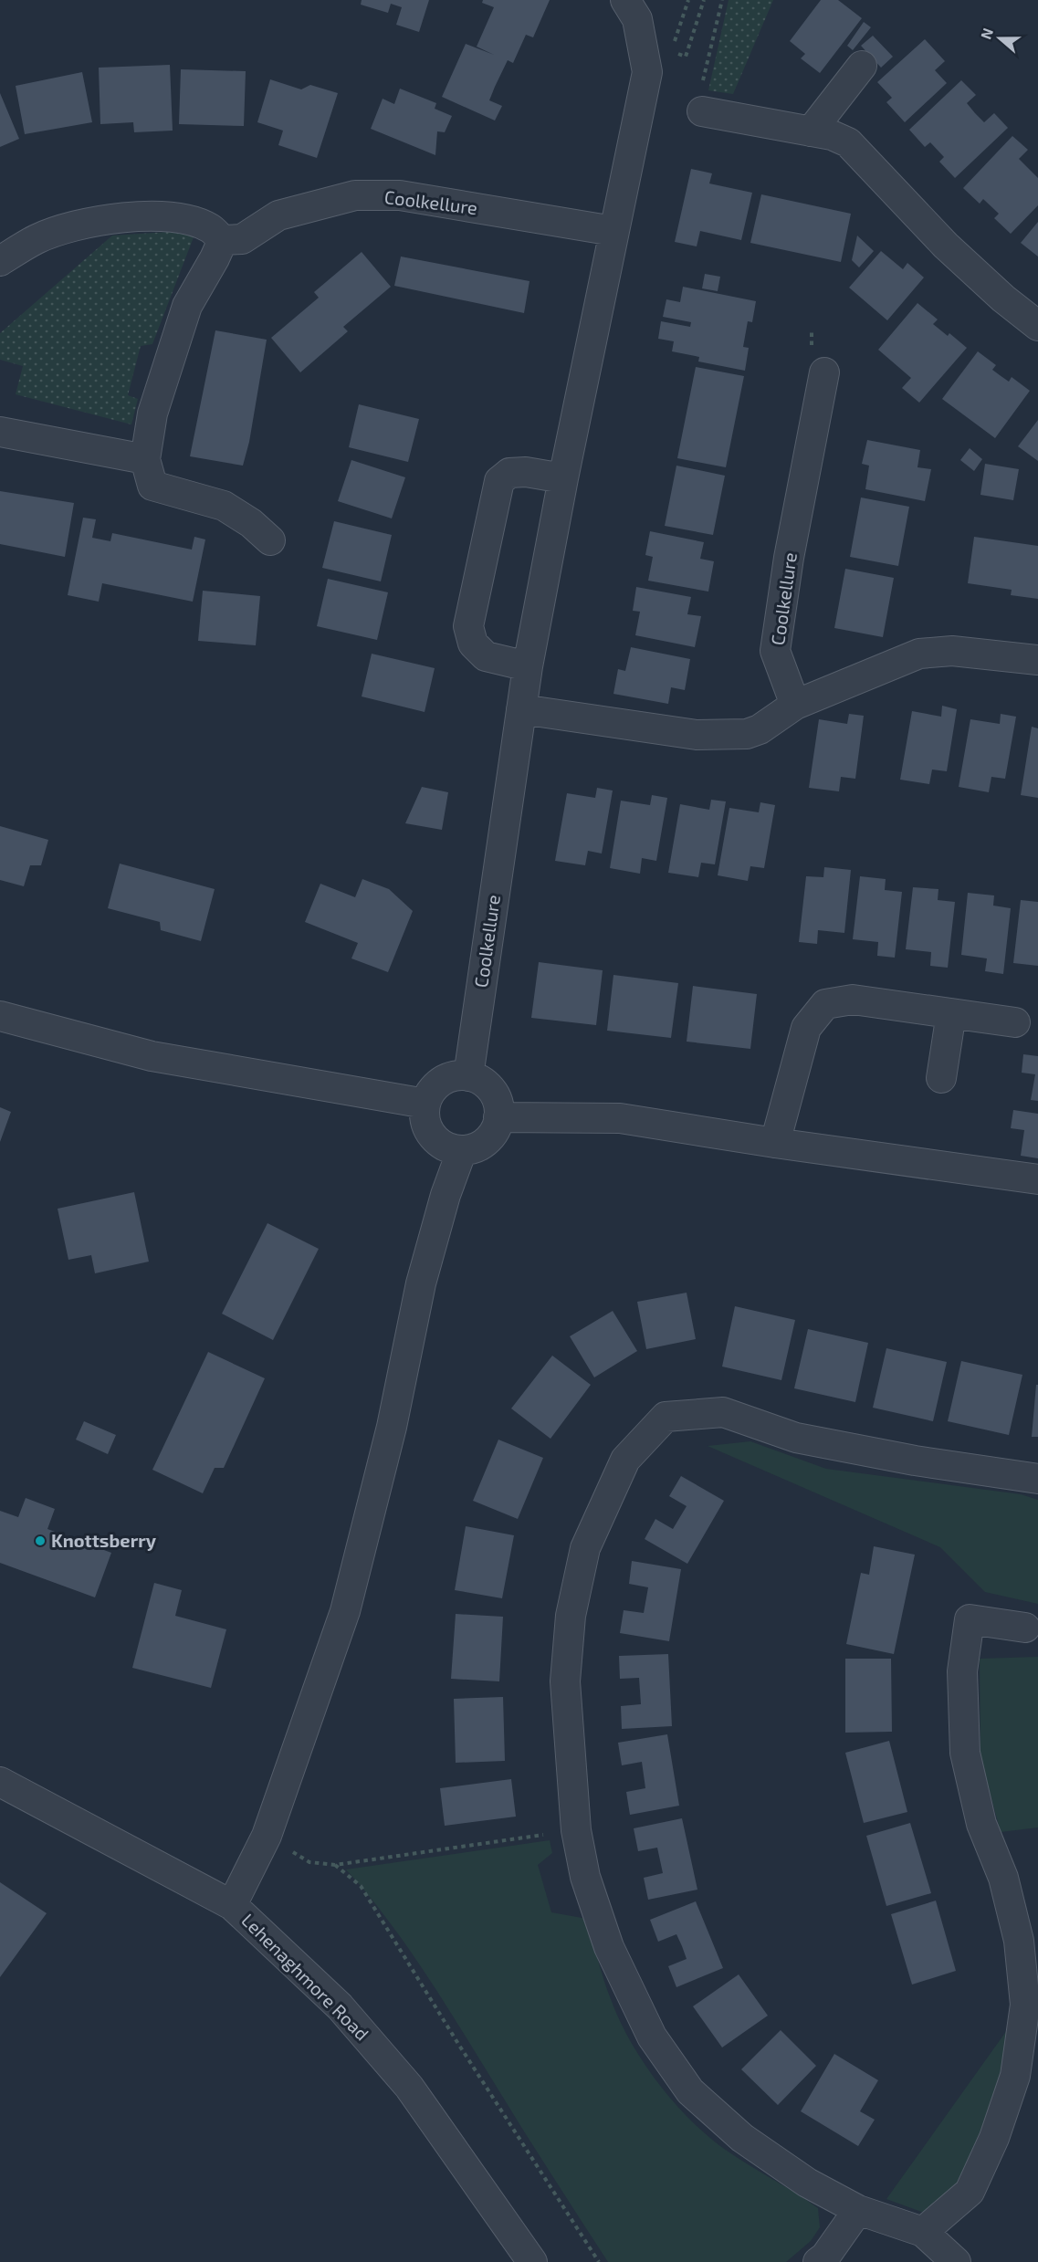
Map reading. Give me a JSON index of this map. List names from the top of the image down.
{
  "streets": {
    "street": ["Coolkellure", "Lehenaghmore Road"]
  },
  "places": ["Knottsberry"],
  "north": "left"
}
